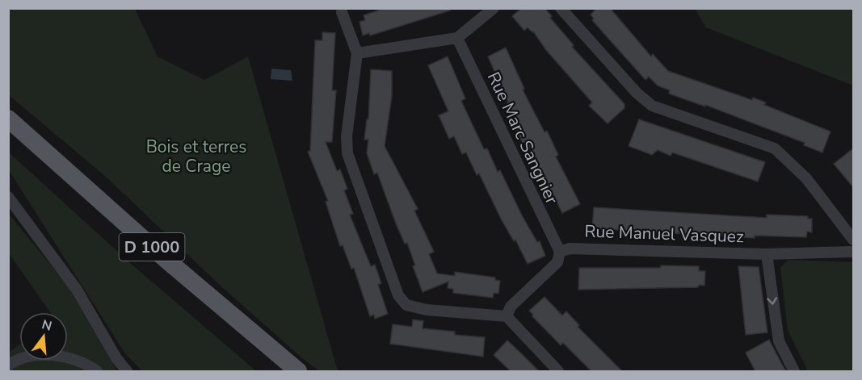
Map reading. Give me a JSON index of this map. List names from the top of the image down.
{
  "streets": {
    "main road": ["D 1000"],
    "street": ["Rue Marc Sangnier", "Rue Manuel Vasquez"]
  },
  "crossings": [
    ["Rue Marc Sangnier", "Rue Manuel Vasquez"]
  ],
  "parks": ["Bois et terres de Crage"],
  "north": "top"
}
